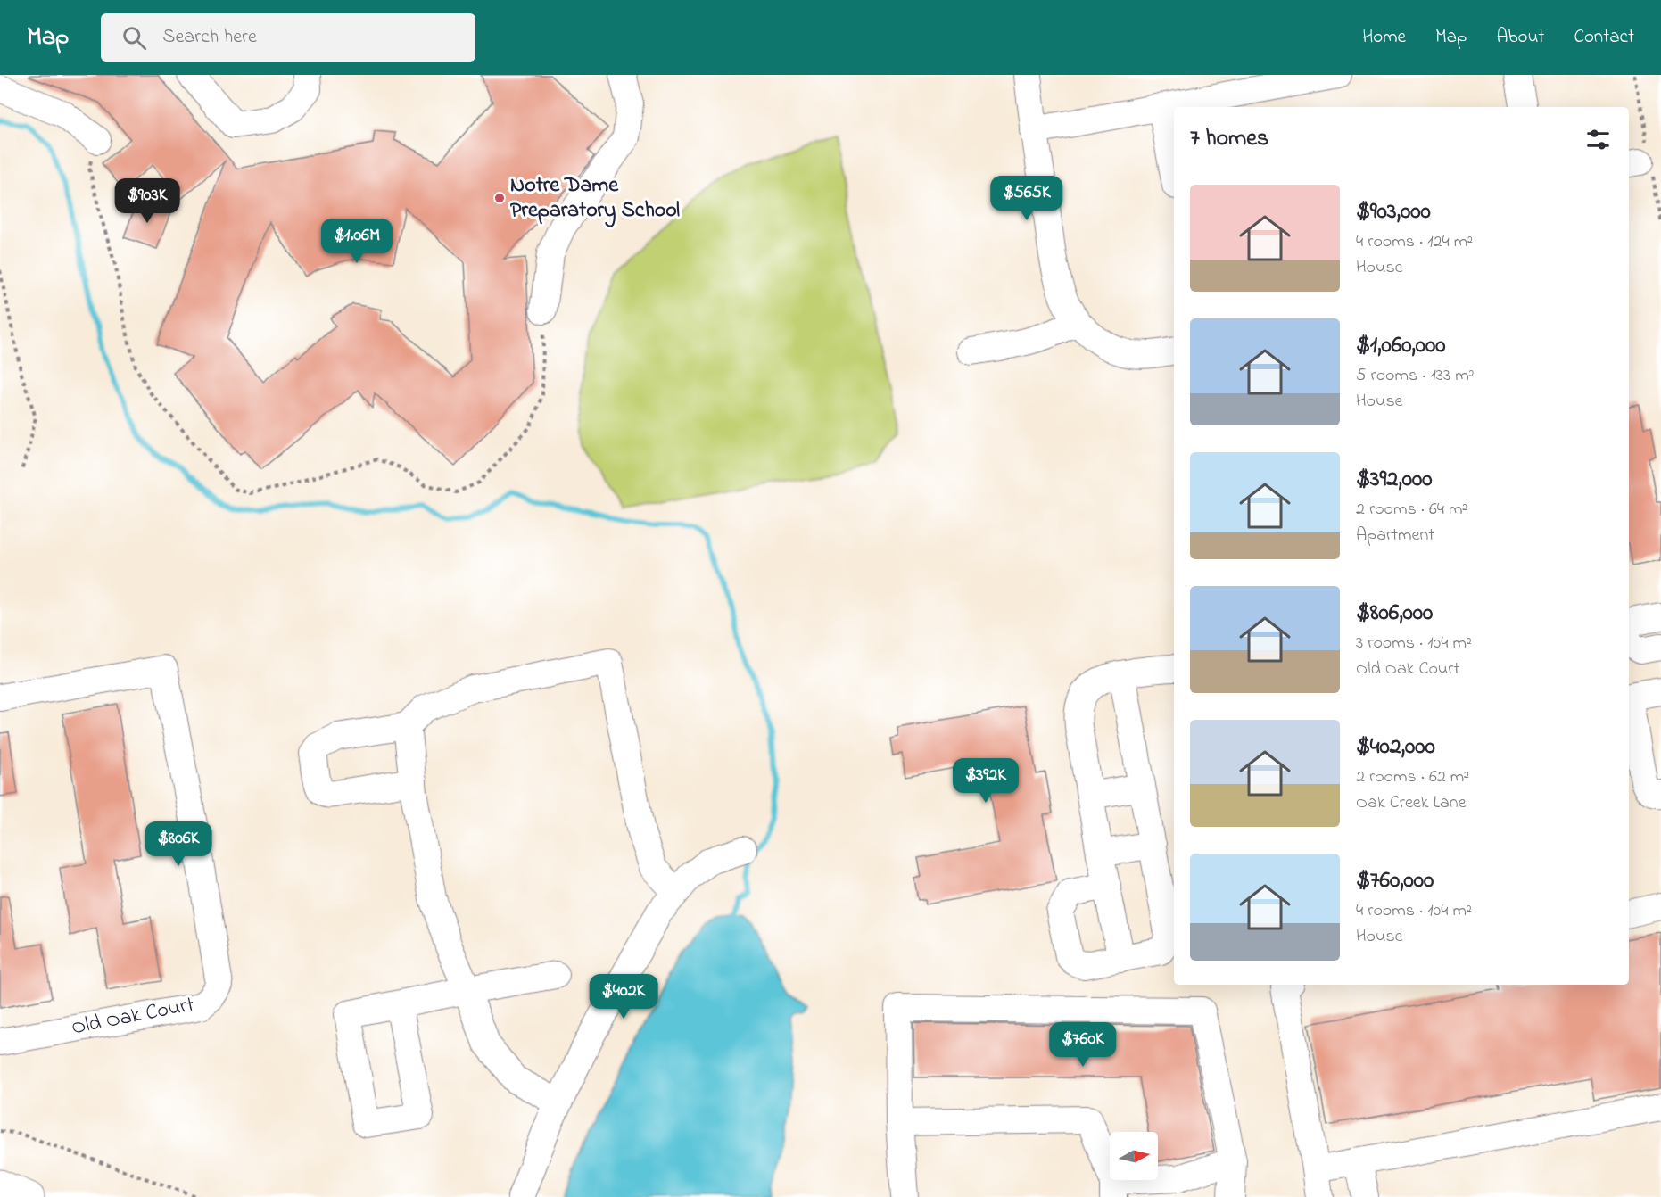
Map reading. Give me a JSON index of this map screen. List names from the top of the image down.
{
  "streets": {
    "street": ["Old Oak Court"]
  },
  "places": ["Notre Dame Preparatory School"],
  "north": "right",
  "page": {
    "header": "Map",
    "search": "Search here",
    "nav": [
      "Home",
      "Map",
      "About",
      "Contact"
    ],
    "heading": "7 homes",
    "list": [
      {
        "name": "$903,000",
        "note": "4 rooms · 124 m² · House"
      },
      {
        "name": "$1,060,000",
        "note": "5 rooms · 133 m² · House"
      },
      {
        "name": "$392,000",
        "note": "2 rooms · 64 m² · Apartment"
      },
      {
        "name": "$806,000",
        "note": "3 rooms · 104 m² · Old Oak Court"
      },
      {
        "name": "$402,000",
        "note": "2 rooms · 62 m² · Oak Creek Lane"
      },
      {
        "name": "$760,000",
        "note": "4 rooms · 104 m² · House"
      }
    ],
    "price": [
      "$565K",
      "$903K",
      "$1.06M",
      "$392K",
      "$806K",
      "$402K",
      "$760K"
    ]
  }
}
